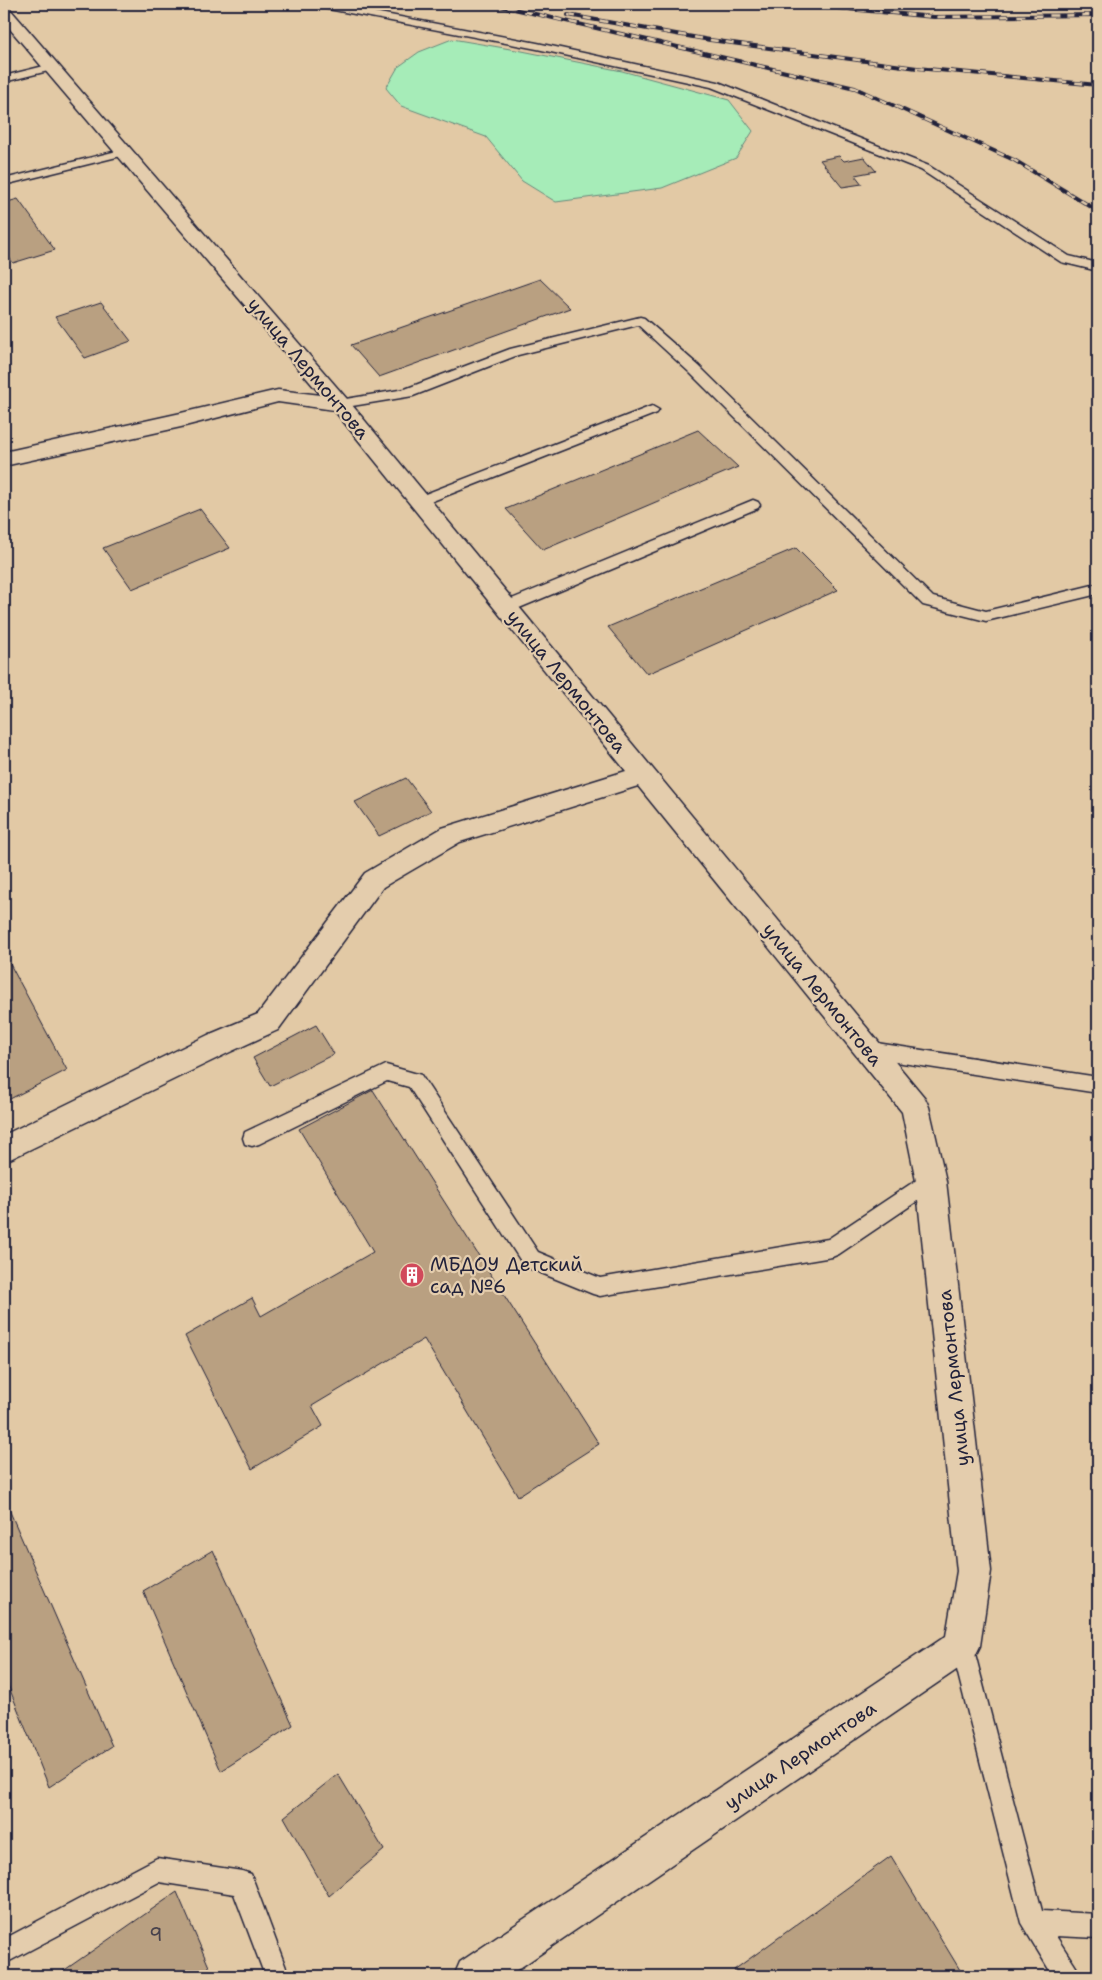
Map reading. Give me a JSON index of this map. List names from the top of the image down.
{
  "streets": {
    "street": ["улица Лермонтова"]
  },
  "places": {
    "building": ["МБДОУ Детский сад №6"]
  },
  "house_numbers": ["9"]
}
